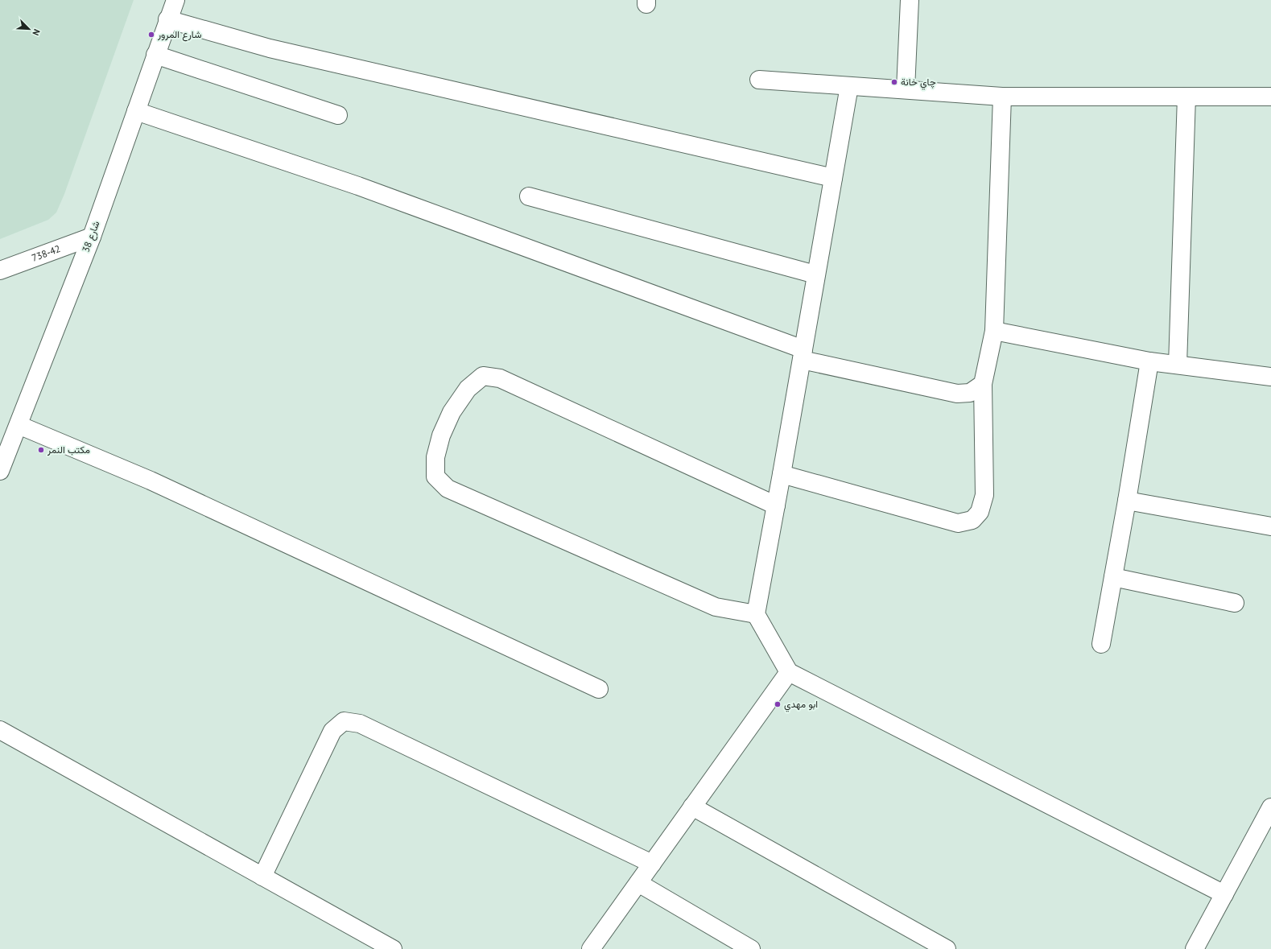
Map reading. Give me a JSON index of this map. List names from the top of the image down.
{
  "streets": {
    "street": ["شارع 38", "738-42"]
  },
  "crossings": [
    ["شارع 38", "738-42"]
  ],
  "places": [
    "شارع المرور",
    "چاي خانة",
    "مكتب النمر",
    "ابو مهدي"
  ],
  "north": "bottom right"
}
